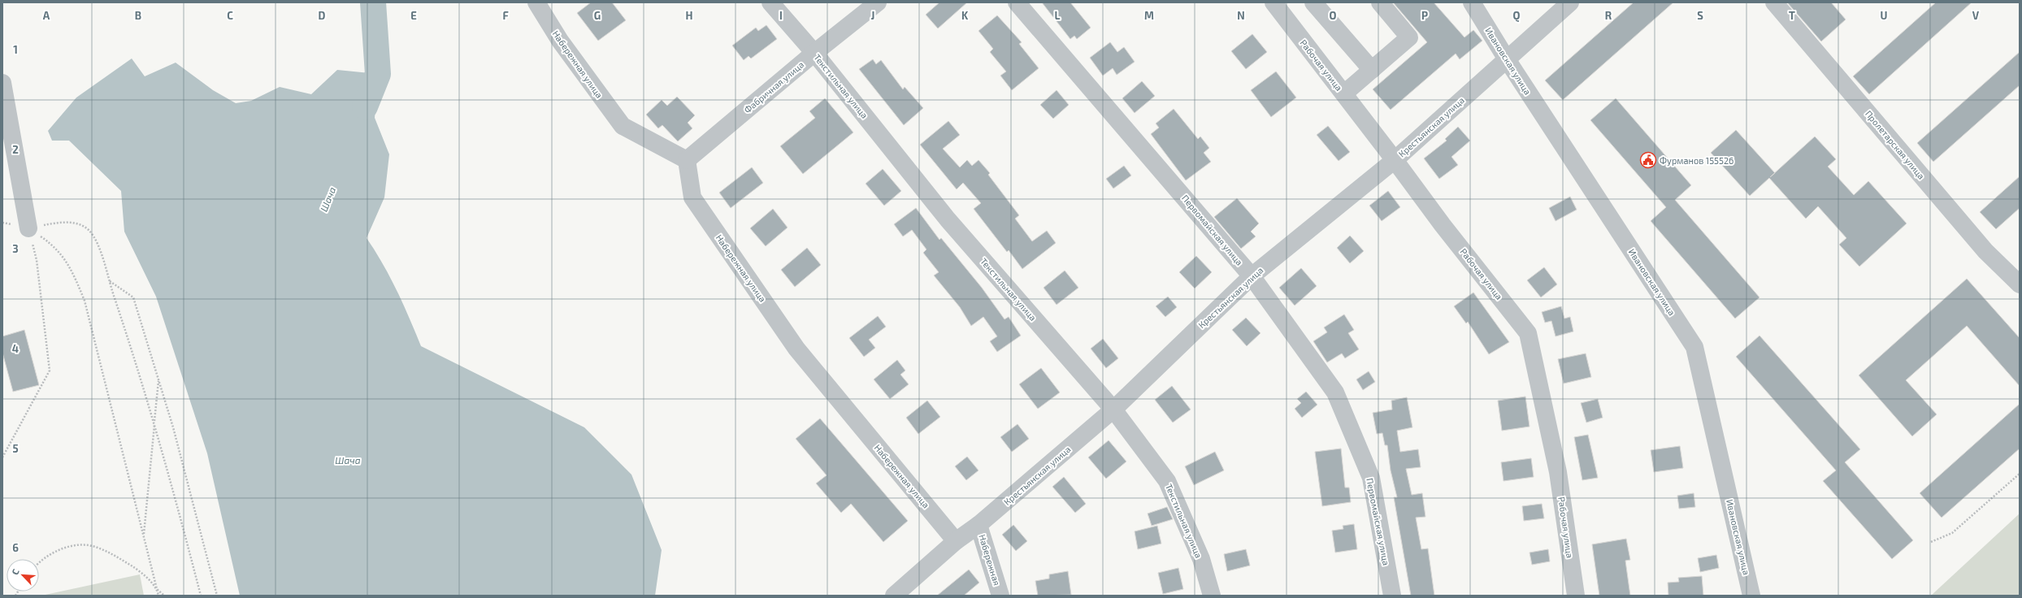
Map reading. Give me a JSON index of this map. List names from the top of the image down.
{
  "streets": {
    "street": [
      "Ивановская улица",
      "Набережная улица",
      "Рабочая улица",
      "Текстильная улица",
      "Фабричная улица",
      "Крестьянская улица",
      "Пролетарская улица",
      "Первомайская улица",
      "Набережная"
    ]
  },
  "crossings": [
    ["Ивановская улица", "Крестьянская улица"],
    ["Набережная улица", "Фабричная улица"],
    ["Набережная улица", "Крестьянская улица"],
    ["Рабочая улица", "Крестьянская улица"],
    ["Текстильная улица", "Фабричная улица"],
    ["Текстильная улица", "Крестьянская улица"],
    ["Крестьянская улица", "Первомайская улица"],
    ["Крестьянская улица", "Набережная"]
  ],
  "water": ["Шача"],
  "places": {
    "public building": ["Фурманов 155526"]
  },
  "north": "top left",
  "grid": {
    "columns": [
      "A",
      "B",
      "C",
      "D",
      "E",
      "F",
      "G",
      "H",
      "I",
      "J",
      "K",
      "L",
      "M",
      "N",
      "O",
      "P",
      "Q",
      "R",
      "S",
      "T",
      "U",
      "V"
    ],
    "rows": [
      "1",
      "2",
      "3",
      "4",
      "5",
      "6"
    ]
  }
}
